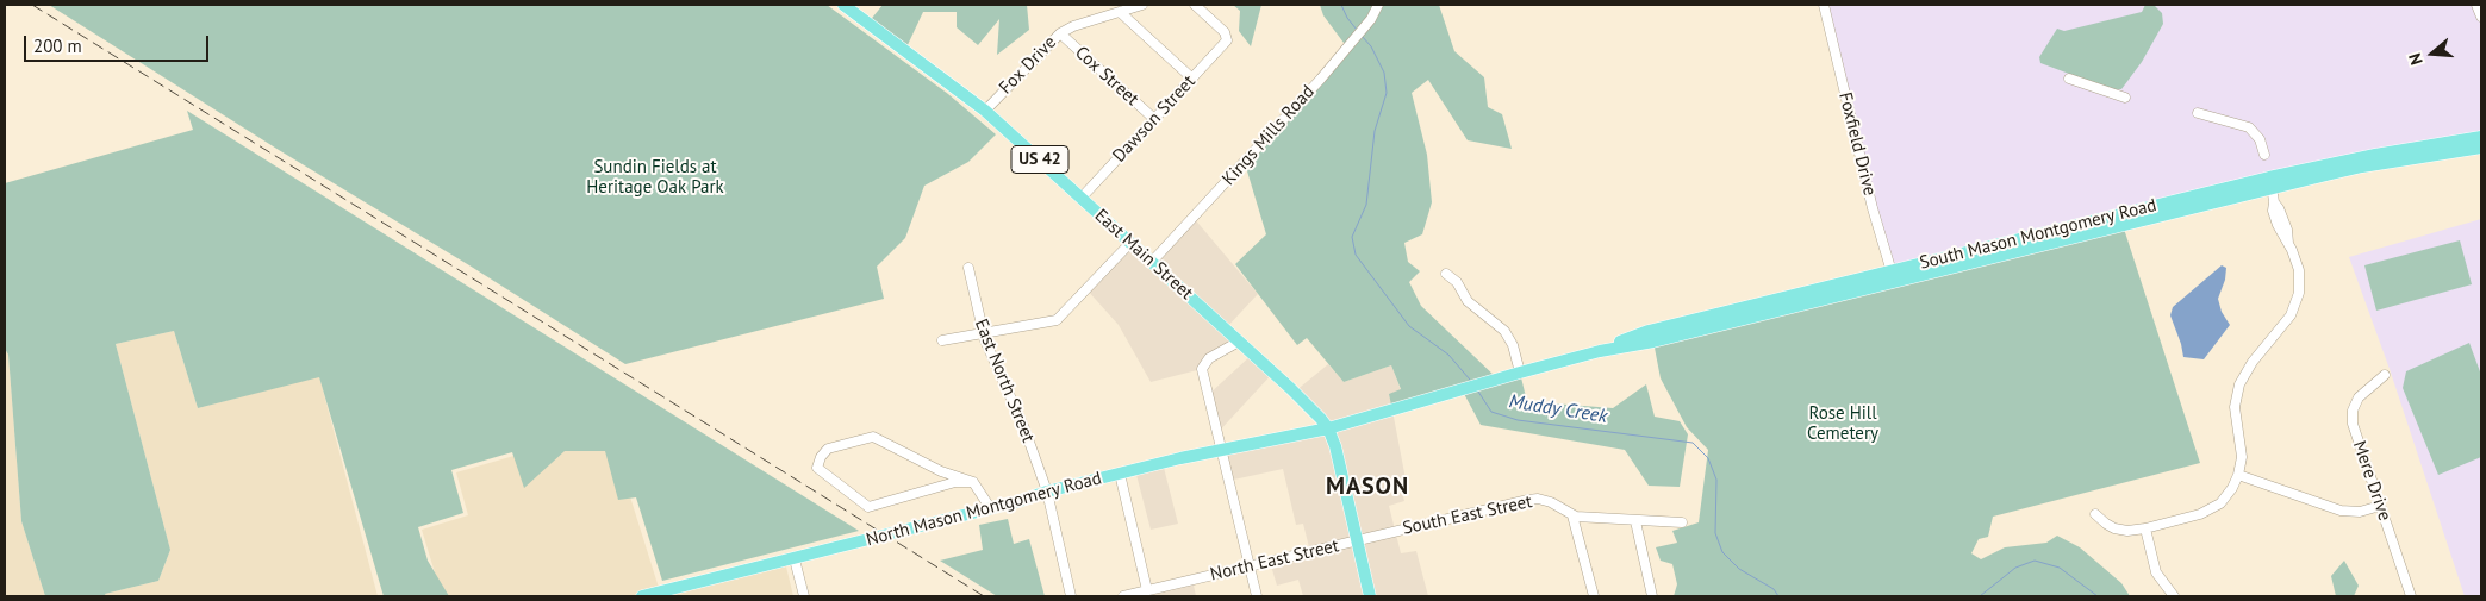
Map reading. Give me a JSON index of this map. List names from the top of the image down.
{
  "streets": {
    "main road": [
      "US 42",
      "South Mason Montgomery Road",
      "East Main Street",
      "North Mason Montgomery Road"
    ],
    "street": [
      "Fox Drive",
      "Cox Street",
      "Dawson Street",
      "Kings Mills Road",
      "Foxfield Drive",
      "East North Street",
      "Mere Drive",
      "South East Street",
      "North East Street"
    ]
  },
  "crossings": [
    ["Fox Drive", "Cox Street"],
    ["Fox Drive", "East Main Street"],
    ["Cox Street", "Dawson Street"],
    ["Dawson Street", "East Main Street"],
    ["Kings Mills Road", "East Main Street"],
    ["Foxfield Drive", "South Mason Montgomery Road"],
    ["US 42", "South Mason Montgomery Road"],
    ["US 42", "East Main Street"],
    ["US 42", "North Mason Montgomery Road"],
    ["US 42", "South East Street"],
    ["US 42", "North East Street"],
    ["South Mason Montgomery Road", "East Main Street"],
    ["South Mason Montgomery Road", "North Mason Montgomery Road"],
    ["East Main Street", "North Mason Montgomery Road"],
    ["East North Street", "North Mason Montgomery Road"],
    ["South East Street", "North East Street"]
  ],
  "districts": ["MASON"],
  "water": ["Muddy Creek"],
  "parks": ["Sundin Fields at Heritage Oak Park", "Rose Hill Cemetery"],
  "scale_bar": "200 m",
  "north": "left"
}
